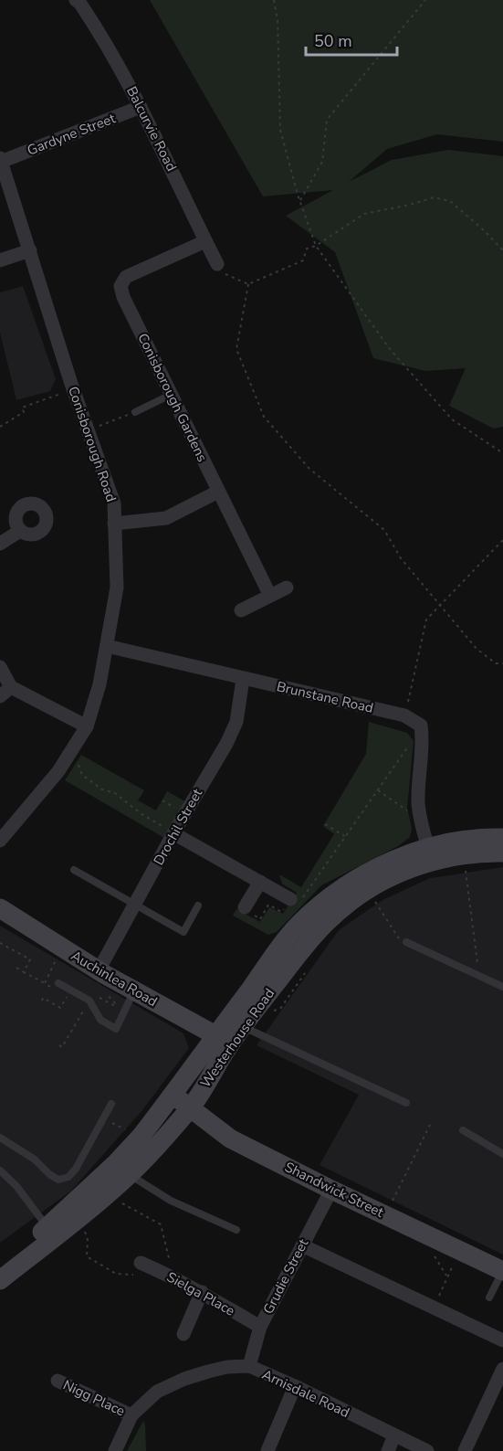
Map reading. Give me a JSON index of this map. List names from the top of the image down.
{
  "streets": {
    "street": [
      "Balcurvie Road",
      "Gardyne Street",
      "Conisborough Gardens",
      "Conisborough Road",
      "Brunstane Road",
      "Drochil Street",
      "Auchinlea Road",
      "Westerhouse Road",
      "Shandwick Street",
      "Grudie Street",
      "Sielga Place",
      "Arnisdale Road",
      "Nigg Place"
    ]
  },
  "crossings": [
    ["Balcurvie Road", "Gardyne Street"],
    ["Balcurvie Road", "Conisborough Gardens"],
    ["Gardyne Street", "Conisborough Road"],
    ["Conisborough Road", "Brunstane Road"],
    ["Brunstane Road", "Drochil Street"],
    ["Drochil Street", "Auchinlea Road"],
    ["Auchinlea Road", "Westerhouse Road"],
    ["Westerhouse Road", "Shandwick Street"],
    ["Shandwick Street", "Grudie Street"],
    ["Grudie Street", "Sielga Place"],
    ["Grudie Street", "Arnisdale Road"],
    ["Arnisdale Road", "Nigg Place"]
  ],
  "scale_bar": "50 m"
}
